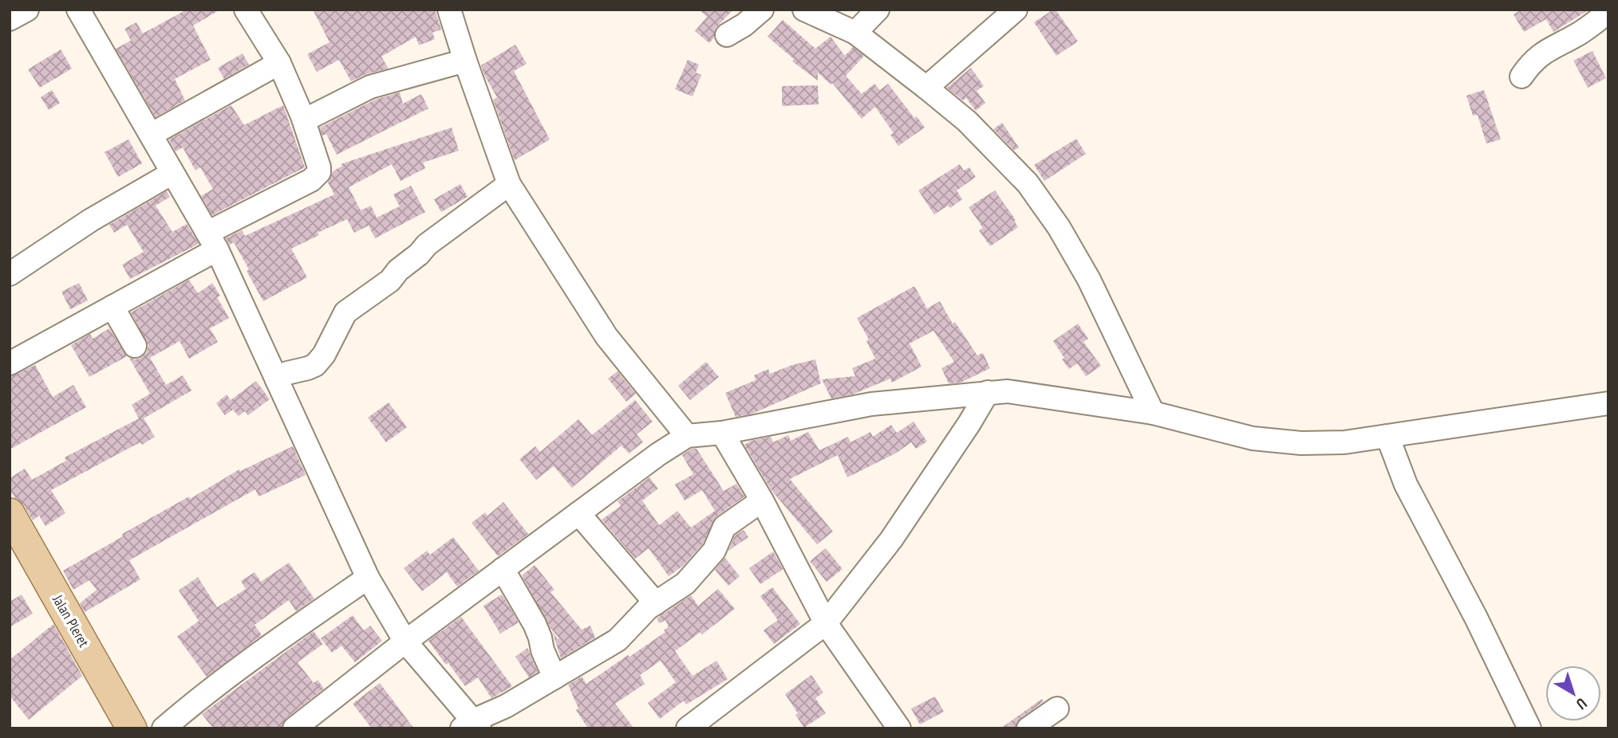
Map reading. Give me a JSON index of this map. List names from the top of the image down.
{
  "streets": {
    "main road": ["Jalan Pleret"]
  },
  "north": "bottom right"
}
